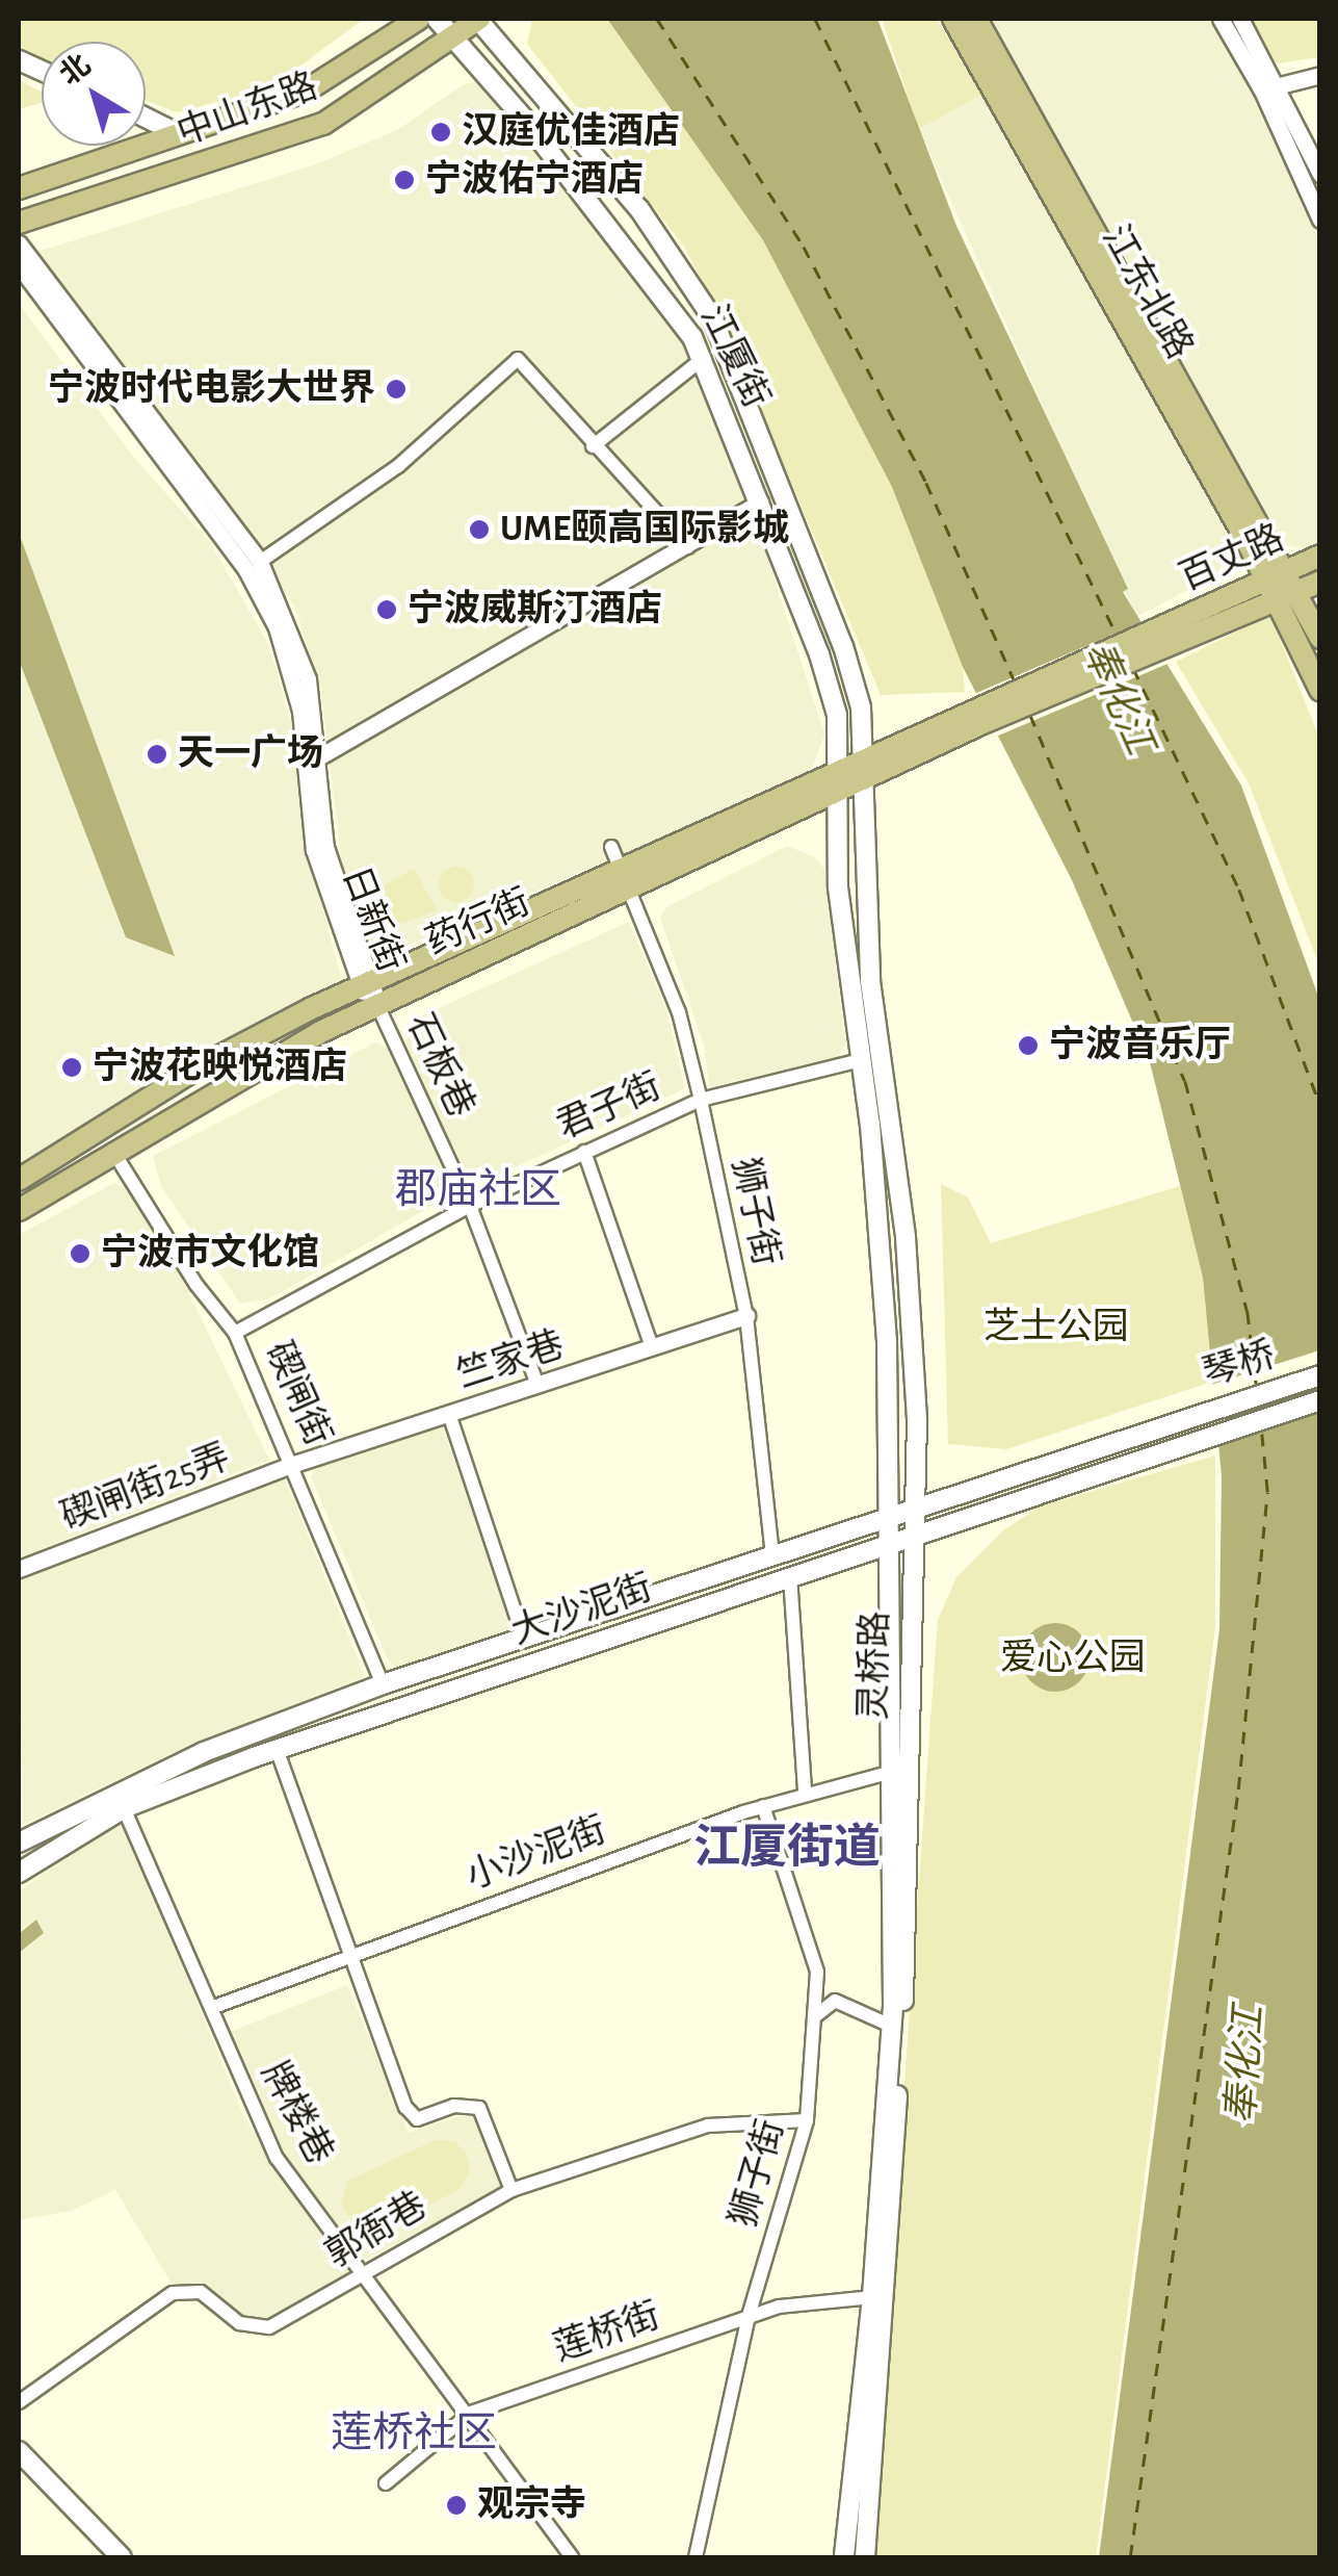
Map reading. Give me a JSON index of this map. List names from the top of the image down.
{
  "streets": {
    "main road": [
      "中山东路",
      "江东北路",
      "江厦街",
      "百丈路",
      "药行街",
      "琴桥",
      "大沙泥街",
      "灵桥路"
    ],
    "street": [
      "日新街",
      "石板巷",
      "君子街",
      "狮子街",
      "竺家巷",
      "碶闸街",
      "碶闸街25弄",
      "小沙泥街",
      "牌楼巷",
      "郭衙巷",
      "莲桥街"
    ]
  },
  "crossings": [
    ["中山东路", "江厦街"],
    ["江东北路", "百丈路"],
    ["江厦街", "药行街"],
    ["江厦街", "灵桥路"],
    ["百丈路", "药行街"],
    ["日新街", "药行街"],
    ["日新街", "石板巷"],
    ["药行街", "石板巷"],
    ["药行街", "狮子街"],
    ["药行街", "碶闸街"],
    ["药行街", "灵桥路"],
    ["石板巷", "君子街"],
    ["石板巷", "竺家巷"],
    ["君子街", "狮子街"],
    ["君子街", "碶闸街"],
    ["君子街", "灵桥路"],
    ["狮子街", "竺家巷"],
    ["狮子街", "大沙泥街"],
    ["狮子街", "小沙泥街"],
    ["狮子街", "郭衙巷"],
    ["狮子街", "莲桥街"],
    ["竺家巷", "碶闸街"],
    ["竺家巷", "碶闸街25弄"],
    ["琴桥", "大沙泥街"],
    ["碶闸街", "碶闸街25弄"],
    ["碶闸街", "大沙泥街"],
    ["大沙泥街", "灵桥路"],
    ["大沙泥街", "牌楼巷"],
    ["灵桥路", "小沙泥街"],
    ["灵桥路", "莲桥街"],
    ["小沙泥街", "牌楼巷"],
    ["牌楼巷", "郭衙巷"],
    ["牌楼巷", "莲桥街"]
  ],
  "districts": ["郡庙社区", "江厦街道", "莲桥社区"],
  "water": ["奉化江"],
  "parks": ["芝士公园", "爱心公园"],
  "places": [
    "汉庭优佳酒店",
    "宁波佑宁酒店",
    "宁波时代电影大世界",
    "UME颐高国际影城",
    "宁波威斯汀酒店",
    "天一广场",
    "宁波音乐厅",
    "宁波花映悦酒店",
    "宁波市文化馆",
    "观宗寺"
  ],
  "north": "top left"
}
